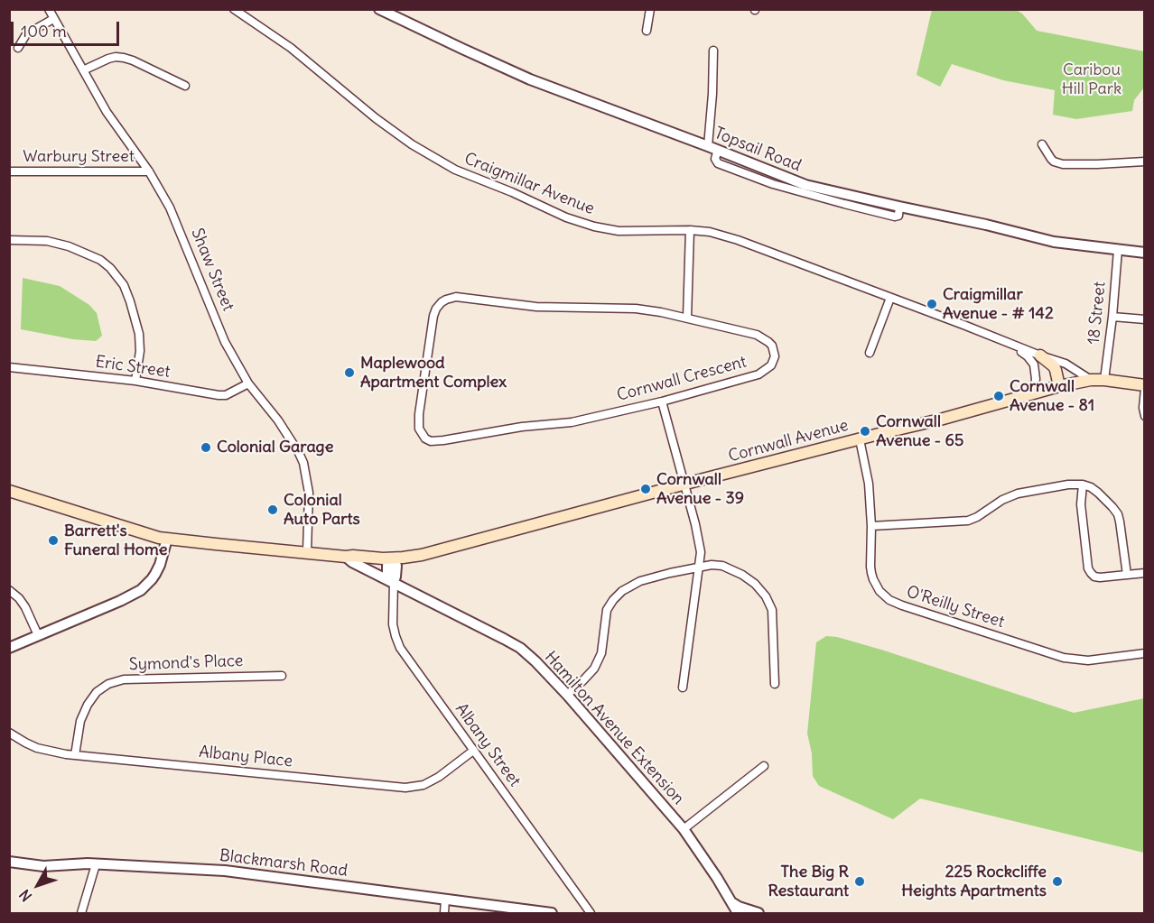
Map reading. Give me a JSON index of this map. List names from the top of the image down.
{
  "streets": {
    "main road": ["Cornwall Avenue"],
    "street": [
      "Topsail Road",
      "Warbury Street",
      "Craigmillar Avenue",
      "Shaw Street",
      "18 Street",
      "Eric Street",
      "Cornwall Crescent",
      "O'Reilly Street",
      "Symond's Place",
      "Hamilton Avenue Extension",
      "Albany Street",
      "Albany Place",
      "Blackmarsh Road"
    ]
  },
  "crossings": [
    ["Topsail Road", "18 Street"],
    ["Warbury Street", "Shaw Street"],
    ["Craigmillar Avenue", "Cornwall Avenue"],
    ["Shaw Street", "Eric Street"],
    ["Shaw Street", "Cornwall Avenue"],
    ["18 Street", "Cornwall Avenue"],
    ["Cornwall Avenue", "O'Reilly Street"],
    ["Cornwall Avenue", "Hamilton Avenue Extension"],
    ["Cornwall Avenue", "Albany Street"],
    ["Symond's Place", "Albany Place"],
    ["Hamilton Avenue Extension", "Albany Street"],
    ["Albany Street", "Albany Place"]
  ],
  "parks": ["Caribou Hill Park"],
  "places": [
    "Craigmillar Avenue - # 142",
    "Maplewood Apartment Complex",
    "Cornwall Avenue - 81",
    "Cornwall Avenue - 65",
    "Colonial Garage",
    "Cornwall Avenue - 39",
    "Colonial Auto Parts",
    "Barrett's Funeral Home",
    "The Big R Restaurant",
    "225 Rockcliffe Heights Apartments"
  ],
  "scale_bar": "100 m",
  "north": "bottom left"
}
